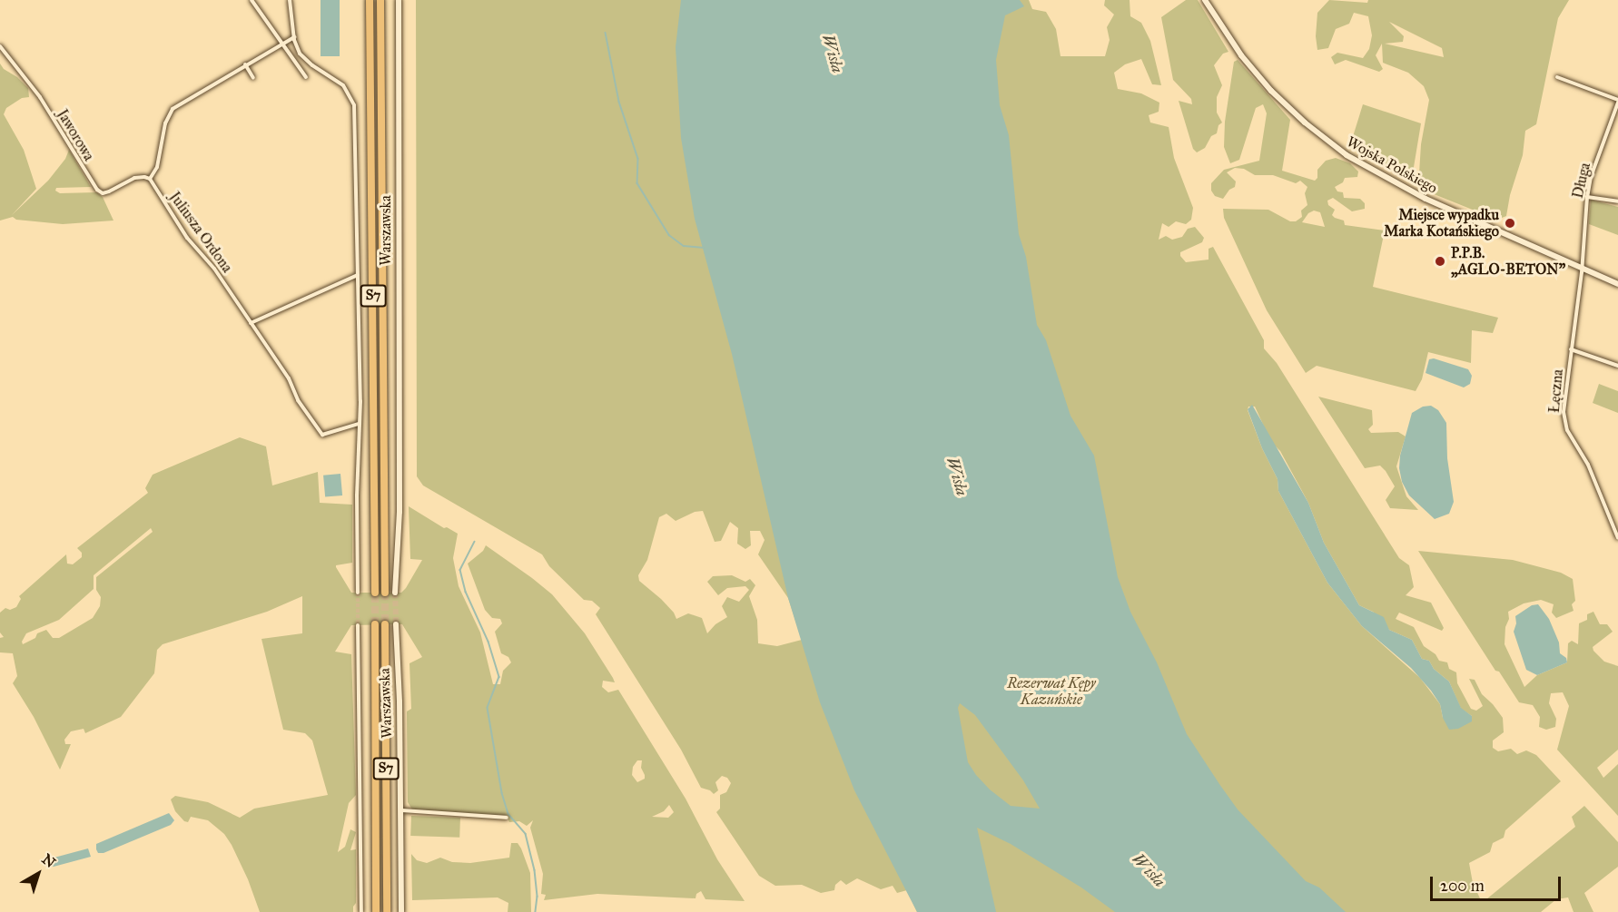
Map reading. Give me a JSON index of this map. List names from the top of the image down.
{
  "streets": {
    "highway": ["S7"],
    "street": [
      "Jaworowa",
      "Wojska Polskiego",
      "Długa",
      "Warszawska",
      "Juliusza Ordona",
      "Łęczna"
    ]
  },
  "crossings": [
    ["Jaworowa", "Juliusza Ordona"],
    ["Wojska Polskiego", "Długa"],
    ["Wojska Polskiego", "Łęczna"],
    ["Długa", "Łęczna"]
  ],
  "water": ["Wisła"],
  "parks": ["Rezerwat Kępy Kazuńskie"],
  "places": ["Miejsce wypadku Marka Kotańskiego", "P.P.B. „AGLO-BETON”"],
  "scale_bar": "200 m",
  "north": "top right"
}
